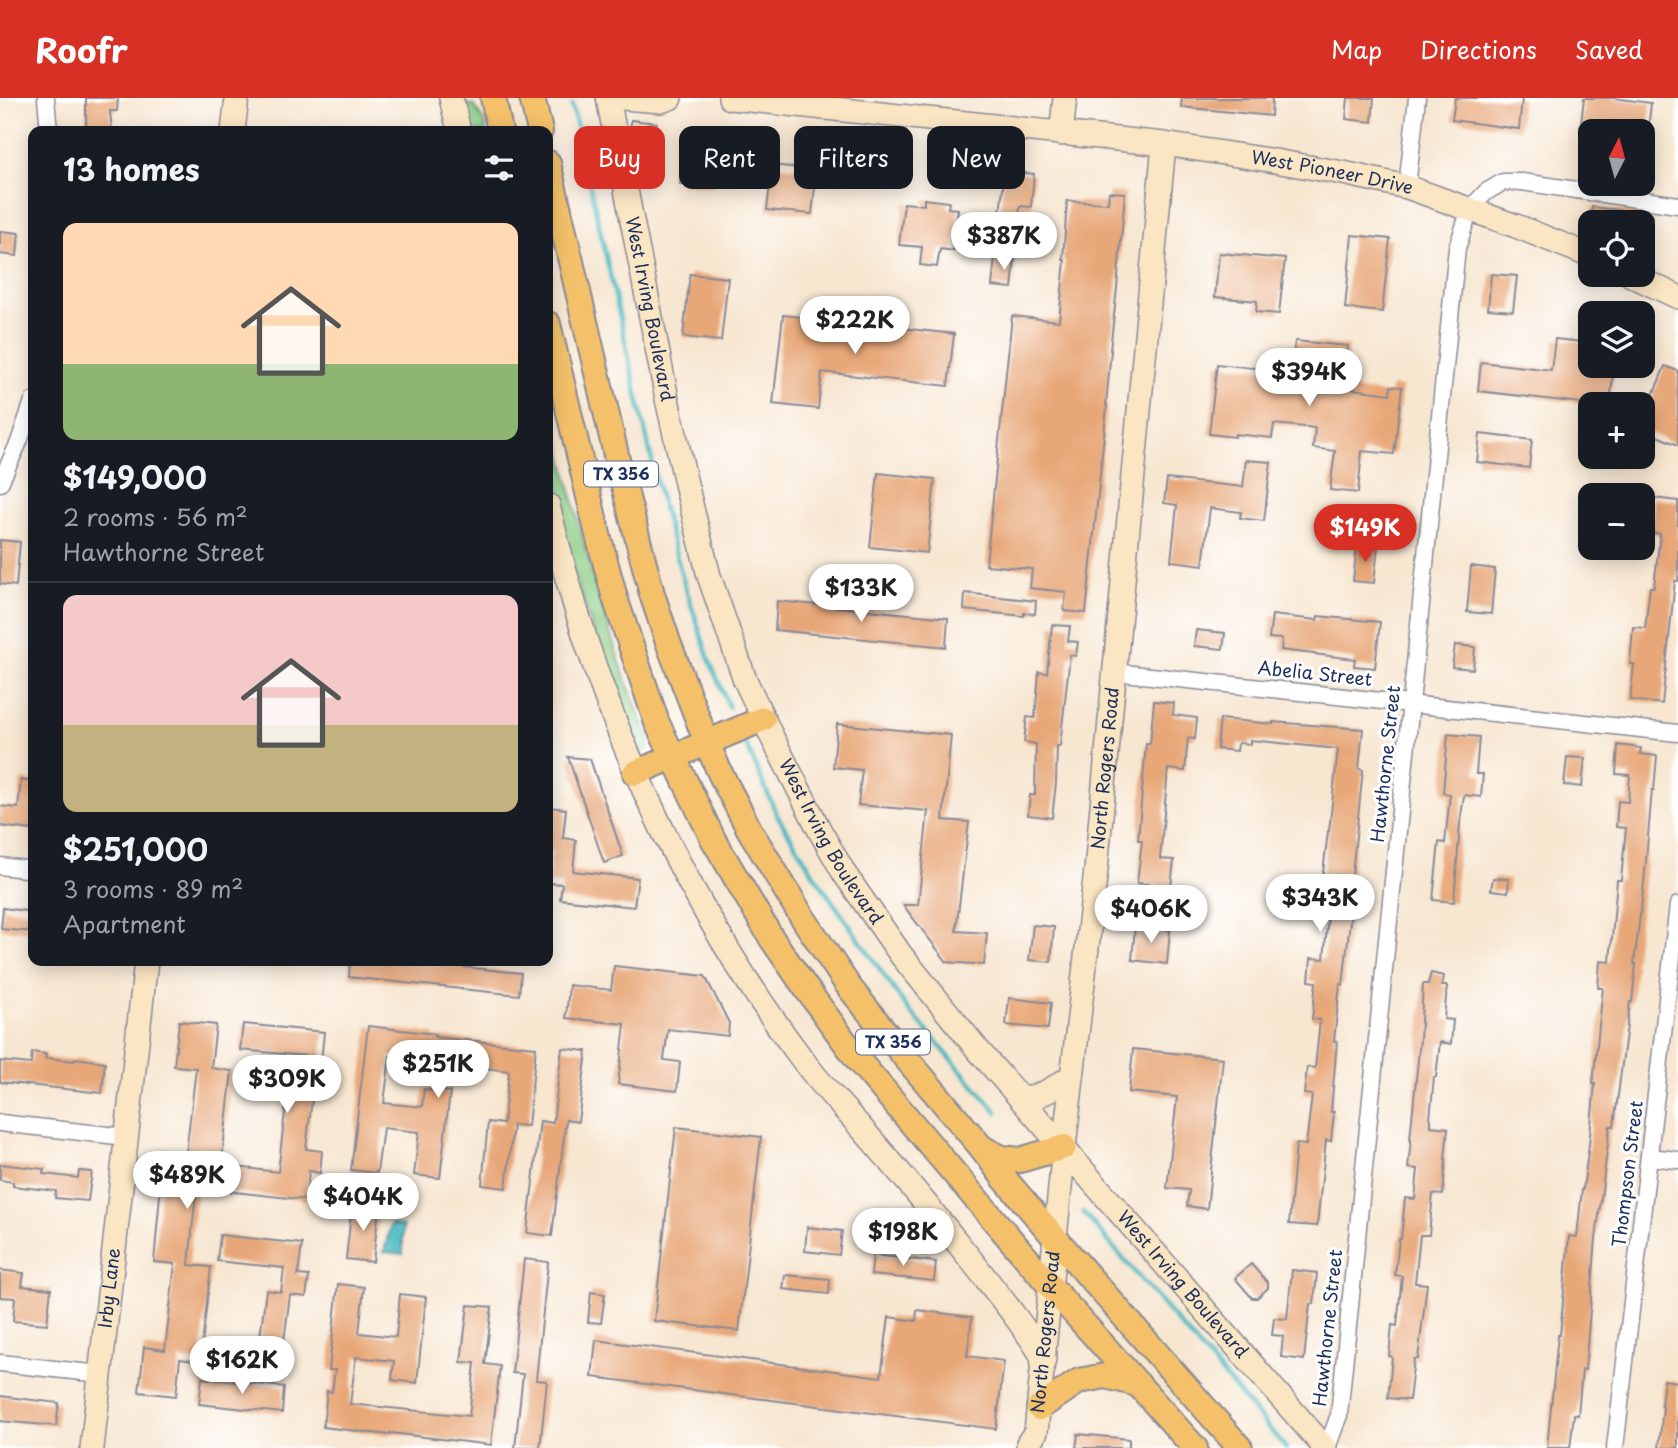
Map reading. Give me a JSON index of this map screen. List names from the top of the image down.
{
  "streets": {
    "main road": ["TX 356"],
    "street": [
      "West Pioneer Drive",
      "West Irving Boulevard",
      "Abelia Street",
      "Hawthorne Street",
      "North Rogers Road",
      "Thompson Street",
      "Irby Lane"
    ]
  },
  "crossings": [
    ["West Pioneer Drive", "Hawthorne Street"],
    ["West Pioneer Drive", "North Rogers Road"],
    ["West Irving Boulevard", "Hawthorne Street"],
    ["West Irving Boulevard", "North Rogers Road"],
    ["TX 356", "North Rogers Road"],
    ["Abelia Street", "Hawthorne Street"],
    ["Abelia Street", "North Rogers Road"]
  ],
  "north": "top",
  "page": {
    "header": "Roofr",
    "nav": ["Map", "Directions", "Saved"],
    "map_buttons": ["+", "−"],
    "chip": [
      "Buy",
      "Rent",
      "Filters",
      "New"
    ],
    "heading": "13 homes",
    "list": [
      {
        "name": "$149,000",
        "note": "2 rooms · 56 m² · Hawthorne Street"
      },
      {
        "name": "$251,000",
        "note": "3 rooms · 89 m² · Apartment"
      }
    ],
    "price": [
      "$387K",
      "$222K",
      "$394K",
      "$149K",
      "$133K",
      "$343K",
      "$406K",
      "$251K",
      "$309K",
      "$489K",
      "$404K",
      "$198K",
      "$162K"
    ]
  }
}
